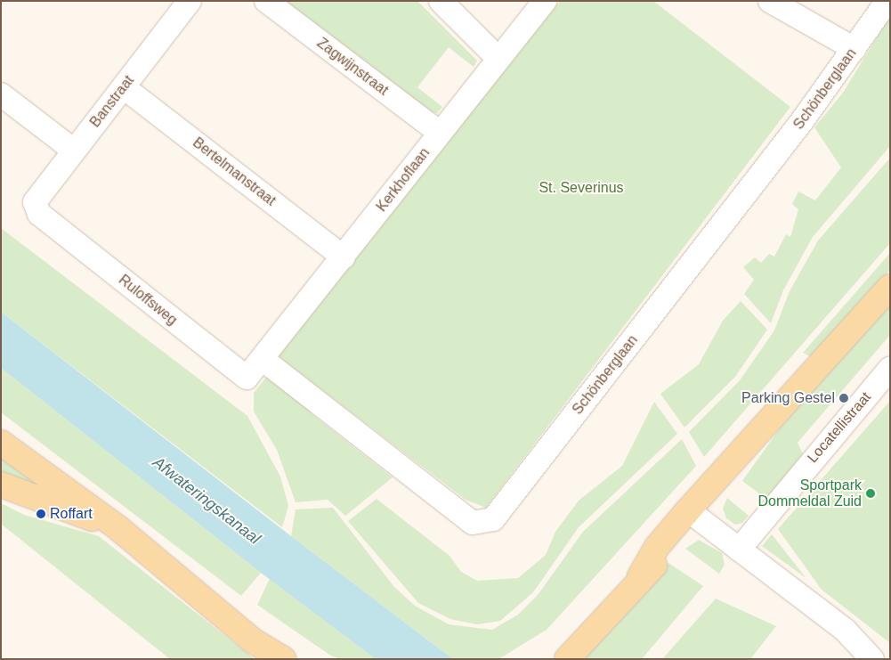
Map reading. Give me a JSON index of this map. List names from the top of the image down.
{
  "streets": {
    "street": [
      "Zagwijnstraat",
      "Schönberglaan",
      "Banstraat",
      "Bertelmanstraat",
      "Kerkhoflaan",
      "Ruloffsweg",
      "Locatellistraat"
    ]
  },
  "crossings": [
    ["Zagwijnstraat", "Kerkhoflaan"],
    ["Schönberglaan", "Kerkhoflaan"],
    ["Schönberglaan", "Ruloffsweg"],
    ["Banstraat", "Bertelmanstraat"],
    ["Banstraat", "Ruloffsweg"],
    ["Bertelmanstraat", "Kerkhoflaan"],
    ["Kerkhoflaan", "Ruloffsweg"]
  ],
  "water": ["Afwateringskanaal"],
  "parks": ["St. Severinus"],
  "places": ["Parking Gestel", "Sportpark Dommeldal Zuid", "Roffart"]
}
